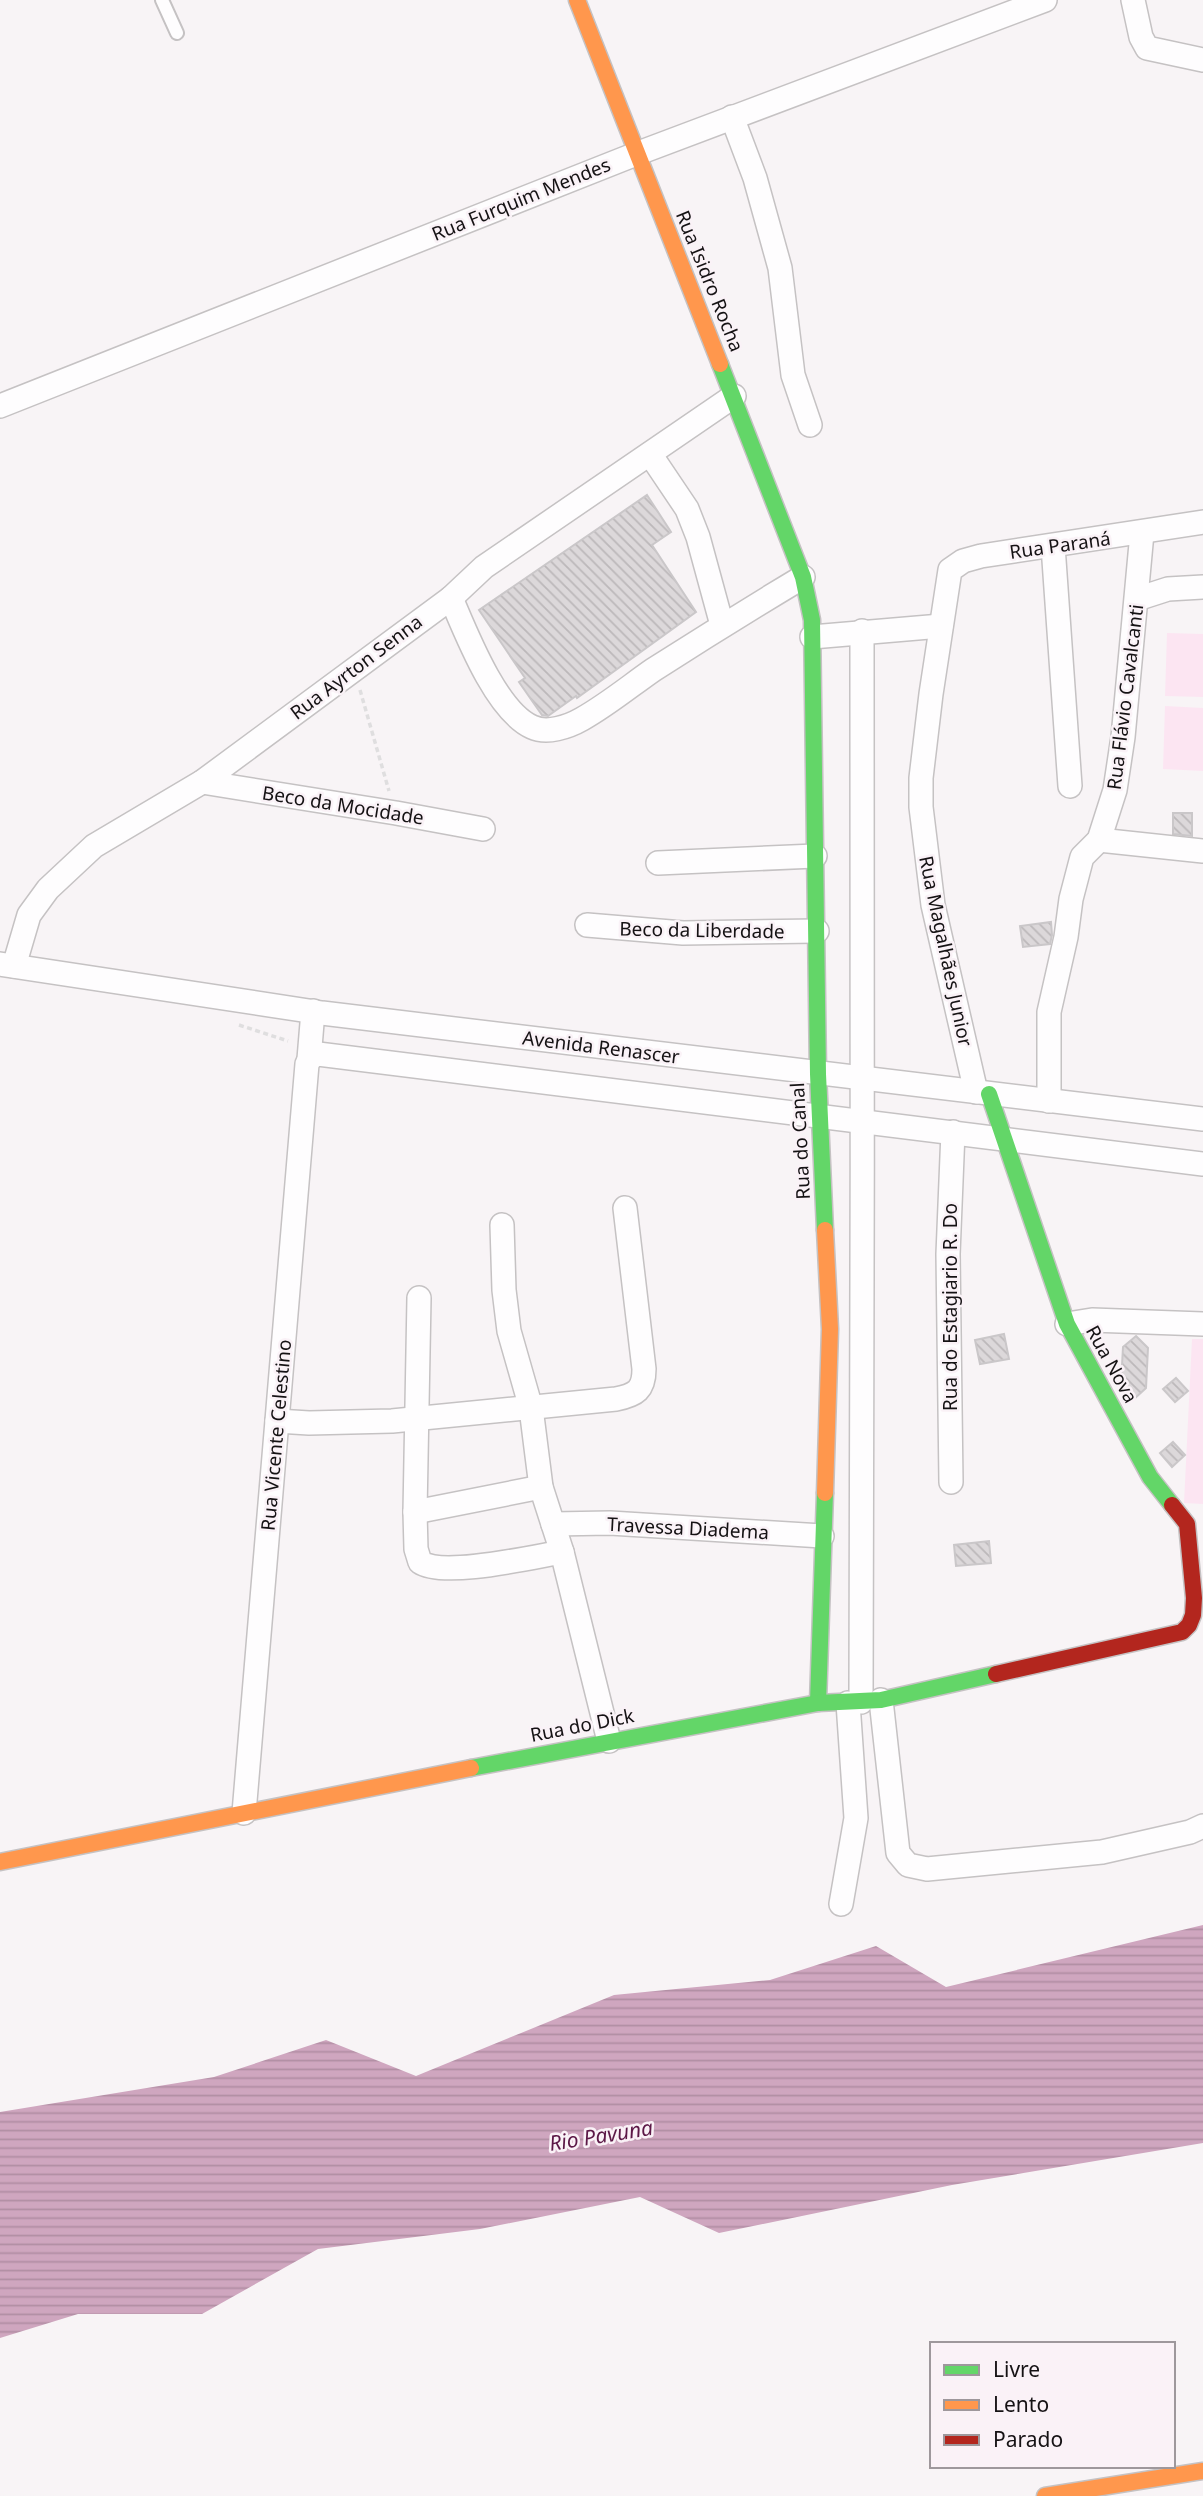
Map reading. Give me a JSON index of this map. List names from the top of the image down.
{
  "streets": {
    "main road": [
      "Rua Isidro Rocha",
      "Rua do Canal",
      "Rua Nova",
      "Rua do Dick"
    ],
    "street": [
      "Rua Furquim Mendes",
      "Rua Paraná",
      "Rua Ayrton Senna",
      "Rua Flávio Cavalcanti",
      "Beco da Mocidade",
      "Beco da Liberdade",
      "Rua Magalhães Junior",
      "Avenida Renascer",
      "Rua do Estagiario R. Do",
      "Rua Vicente Celestino",
      "Travessa Diadema"
    ]
  },
  "crossings": [
    ["Rua Furquim Mendes", "Rua Isidro Rocha"],
    ["Rua Isidro Rocha", "Rua Ayrton Senna"],
    ["Rua Isidro Rocha", "Rua do Canal"],
    ["Rua Paraná", "Rua Flávio Cavalcanti"],
    ["Rua Paraná", "Rua Magalhães Junior"],
    ["Rua Ayrton Senna", "Beco da Mocidade"],
    ["Rua Ayrton Senna", "Avenida Renascer"],
    ["Rua Flávio Cavalcanti", "Avenida Renascer"],
    ["Beco da Liberdade", "Rua do Canal"],
    ["Rua Magalhães Junior", "Avenida Renascer"],
    ["Rua Magalhães Junior", "Rua Nova"],
    ["Avenida Renascer", "Rua do Canal"],
    ["Avenida Renascer", "Rua Nova"],
    ["Avenida Renascer", "Rua Vicente Celestino"],
    ["Rua do Canal", "Travessa Diadema"],
    ["Rua do Canal", "Rua do Dick"],
    ["Rua Nova", "Rua do Dick"],
    ["Rua Vicente Celestino", "Rua do Dick"]
  ],
  "water": ["Rio Pavuna"],
  "legend": ["Livre", "Lento", "Parado"]
}
